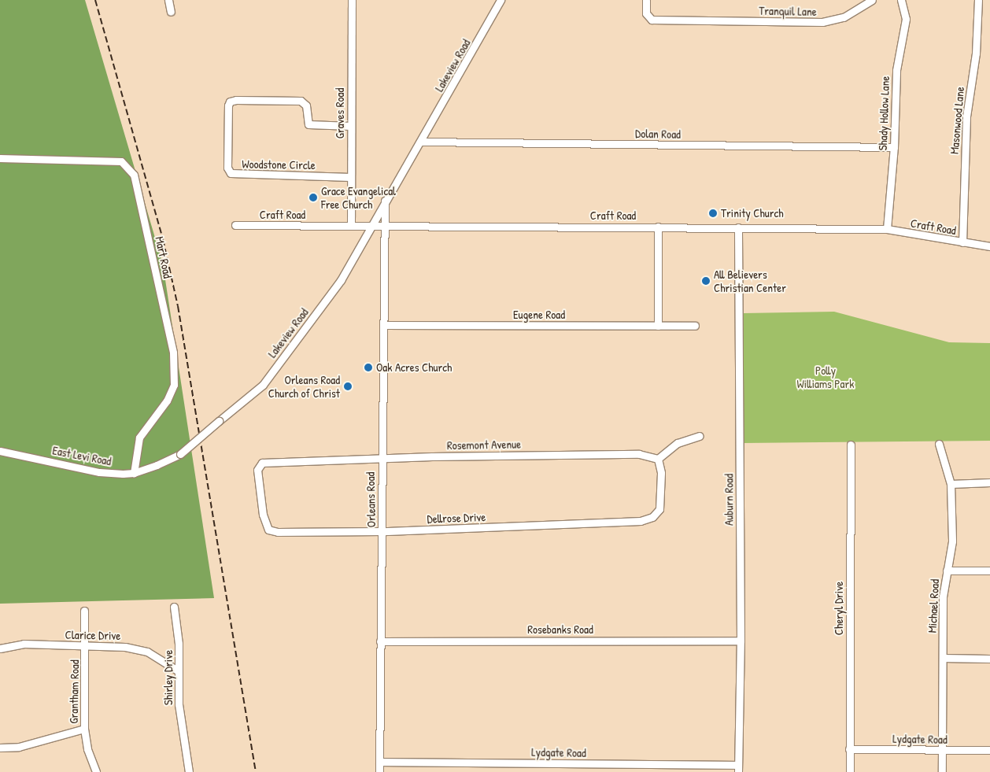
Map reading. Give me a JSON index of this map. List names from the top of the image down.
{
  "streets": {
    "street": [
      "Tranquil Lane",
      "Lakeview Road",
      "Graves Road",
      "Shady Hollow Lane",
      "Masonwood Lane",
      "Dolan Road",
      "Woodstone Circle",
      "Craft Road",
      "Mart Road",
      "Eugene Road",
      "Rosemont Avenue",
      "East Levi Road",
      "Orleans Road",
      "Auburn Road",
      "Dellrose Drive",
      "Michael Road",
      "Cheryl Drive",
      "Rosebanks Road",
      "Clarice Drive",
      "Shirley Drive",
      "Grantham Road",
      "Lydgate Road"
    ]
  },
  "crossings": [
    ["Lakeview Road", "Dolan Road"],
    ["Lakeview Road", "Craft Road"],
    ["Lakeview Road", "East Levi Road"],
    ["Graves Road", "Woodstone Circle"],
    ["Graves Road", "Craft Road"],
    ["Shady Hollow Lane", "Dolan Road"],
    ["Shady Hollow Lane", "Craft Road"],
    ["Masonwood Lane", "Craft Road"],
    ["Craft Road", "Orleans Road"],
    ["Craft Road", "Auburn Road"],
    ["Mart Road", "East Levi Road"],
    ["Eugene Road", "Orleans Road"],
    ["Rosemont Avenue", "Orleans Road"],
    ["Rosemont Avenue", "Dellrose Drive"],
    ["Orleans Road", "Dellrose Drive"],
    ["Orleans Road", "Rosebanks Road"],
    ["Orleans Road", "Lydgate Road"],
    ["Auburn Road", "Rosebanks Road"],
    ["Auburn Road", "Lydgate Road"],
    ["Michael Road", "Lydgate Road"],
    ["Cheryl Drive", "Lydgate Road"],
    ["Clarice Drive", "Shirley Drive"],
    ["Clarice Drive", "Grantham Road"]
  ],
  "parks": ["Polly Williams Park"],
  "places": [
    "Grace Evangelical Free Church",
    "Trinity Church",
    "All Believers Christian Center",
    "Oak Acres Church",
    "Orleans Road Church of Christ"
  ]
}
